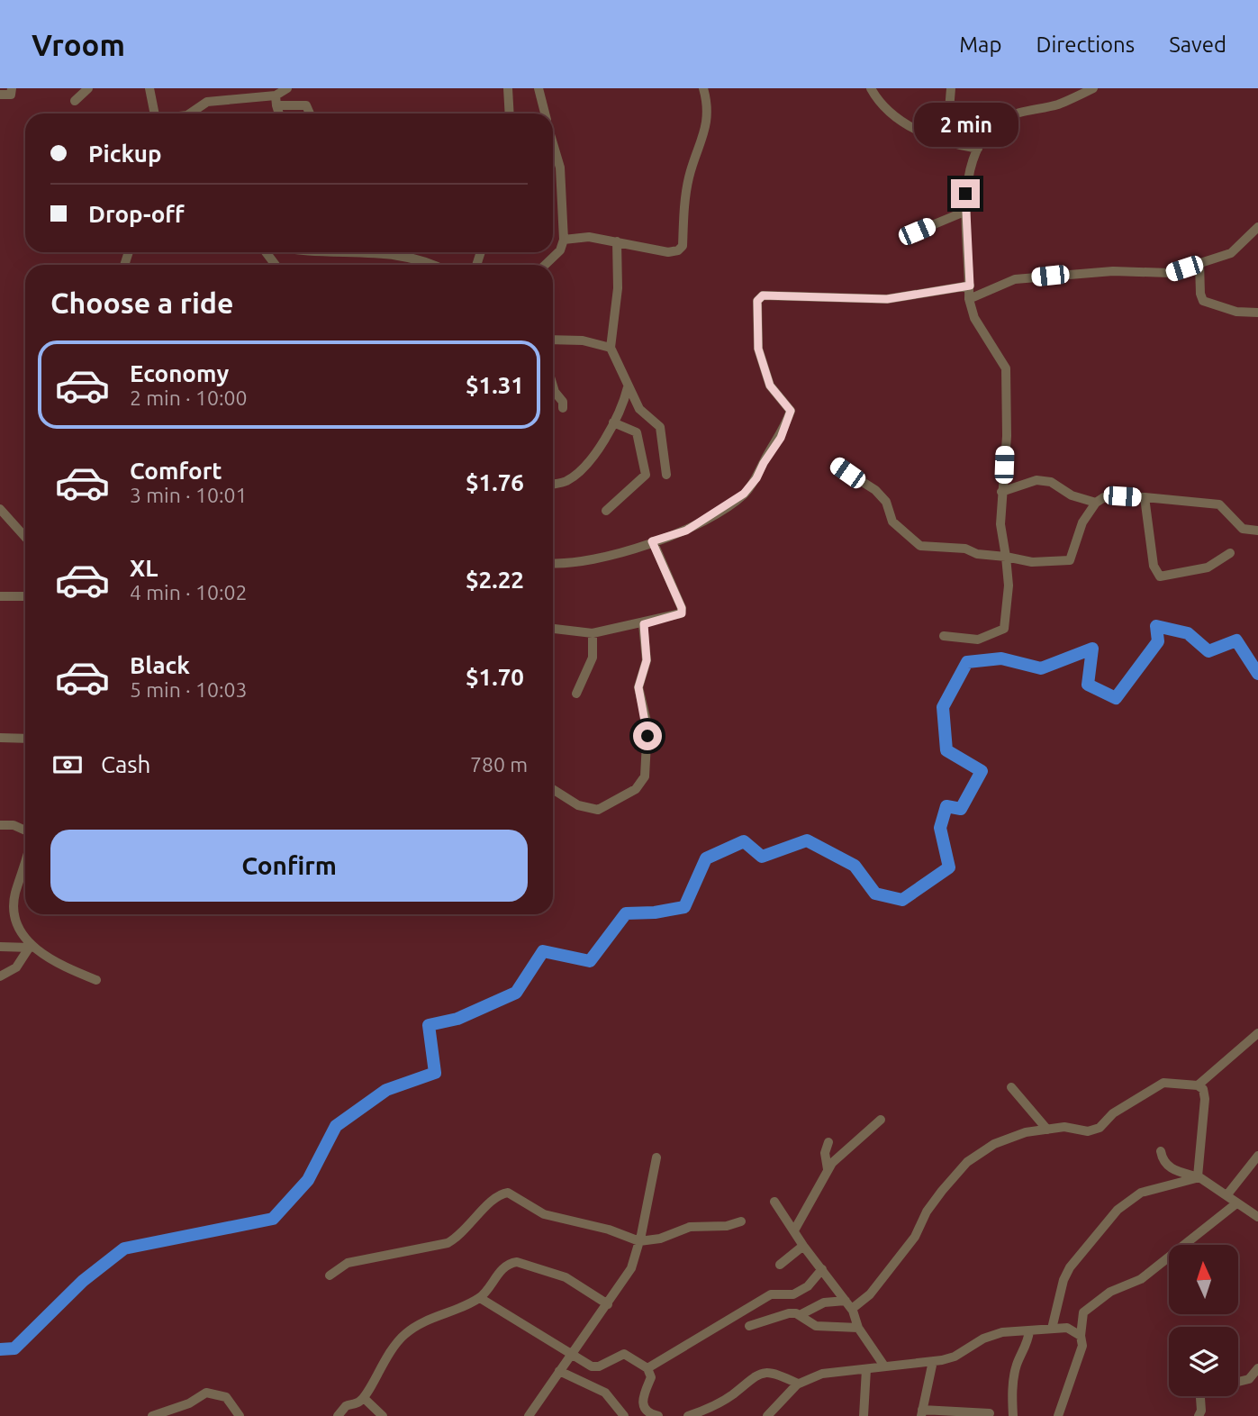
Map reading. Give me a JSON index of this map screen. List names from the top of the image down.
{
  "north": "top",
  "page": {
    "header": "Vroom",
    "nav": ["Map", "Directions", "Saved"],
    "bubble": "2 min",
    "banner": ["Pickup", "Drop-off"],
    "heading": "Choose a ride",
    "list": [
      {
        "name": "Economy",
        "note": "2 min · 10:00",
        "value": "$1.31"
      },
      {
        "name": "Comfort",
        "note": "3 min · 10:01",
        "value": "$1.76"
      },
      {
        "name": "XL",
        "note": "4 min · 10:02",
        "value": "$2.22"
      },
      {
        "name": "Black",
        "note": "5 min · 10:03",
        "value": "$1.70"
      }
    ],
    "pay": ["Cash", "780 m"],
    "buttons": "Confirm"
  }
}
